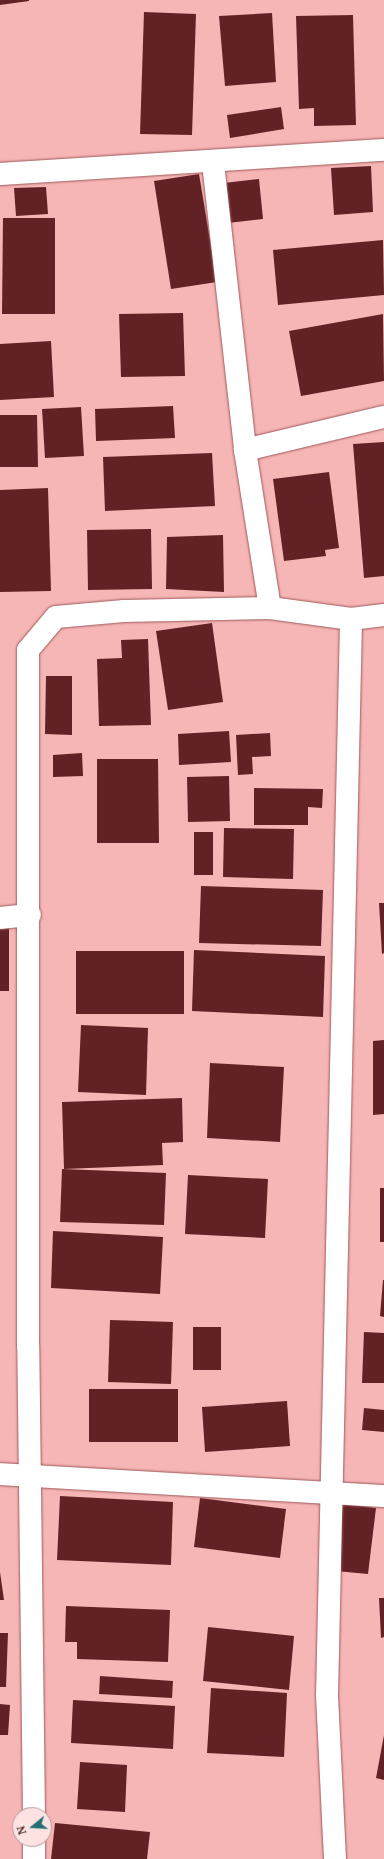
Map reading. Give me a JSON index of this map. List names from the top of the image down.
{
  "north": "left"
}
